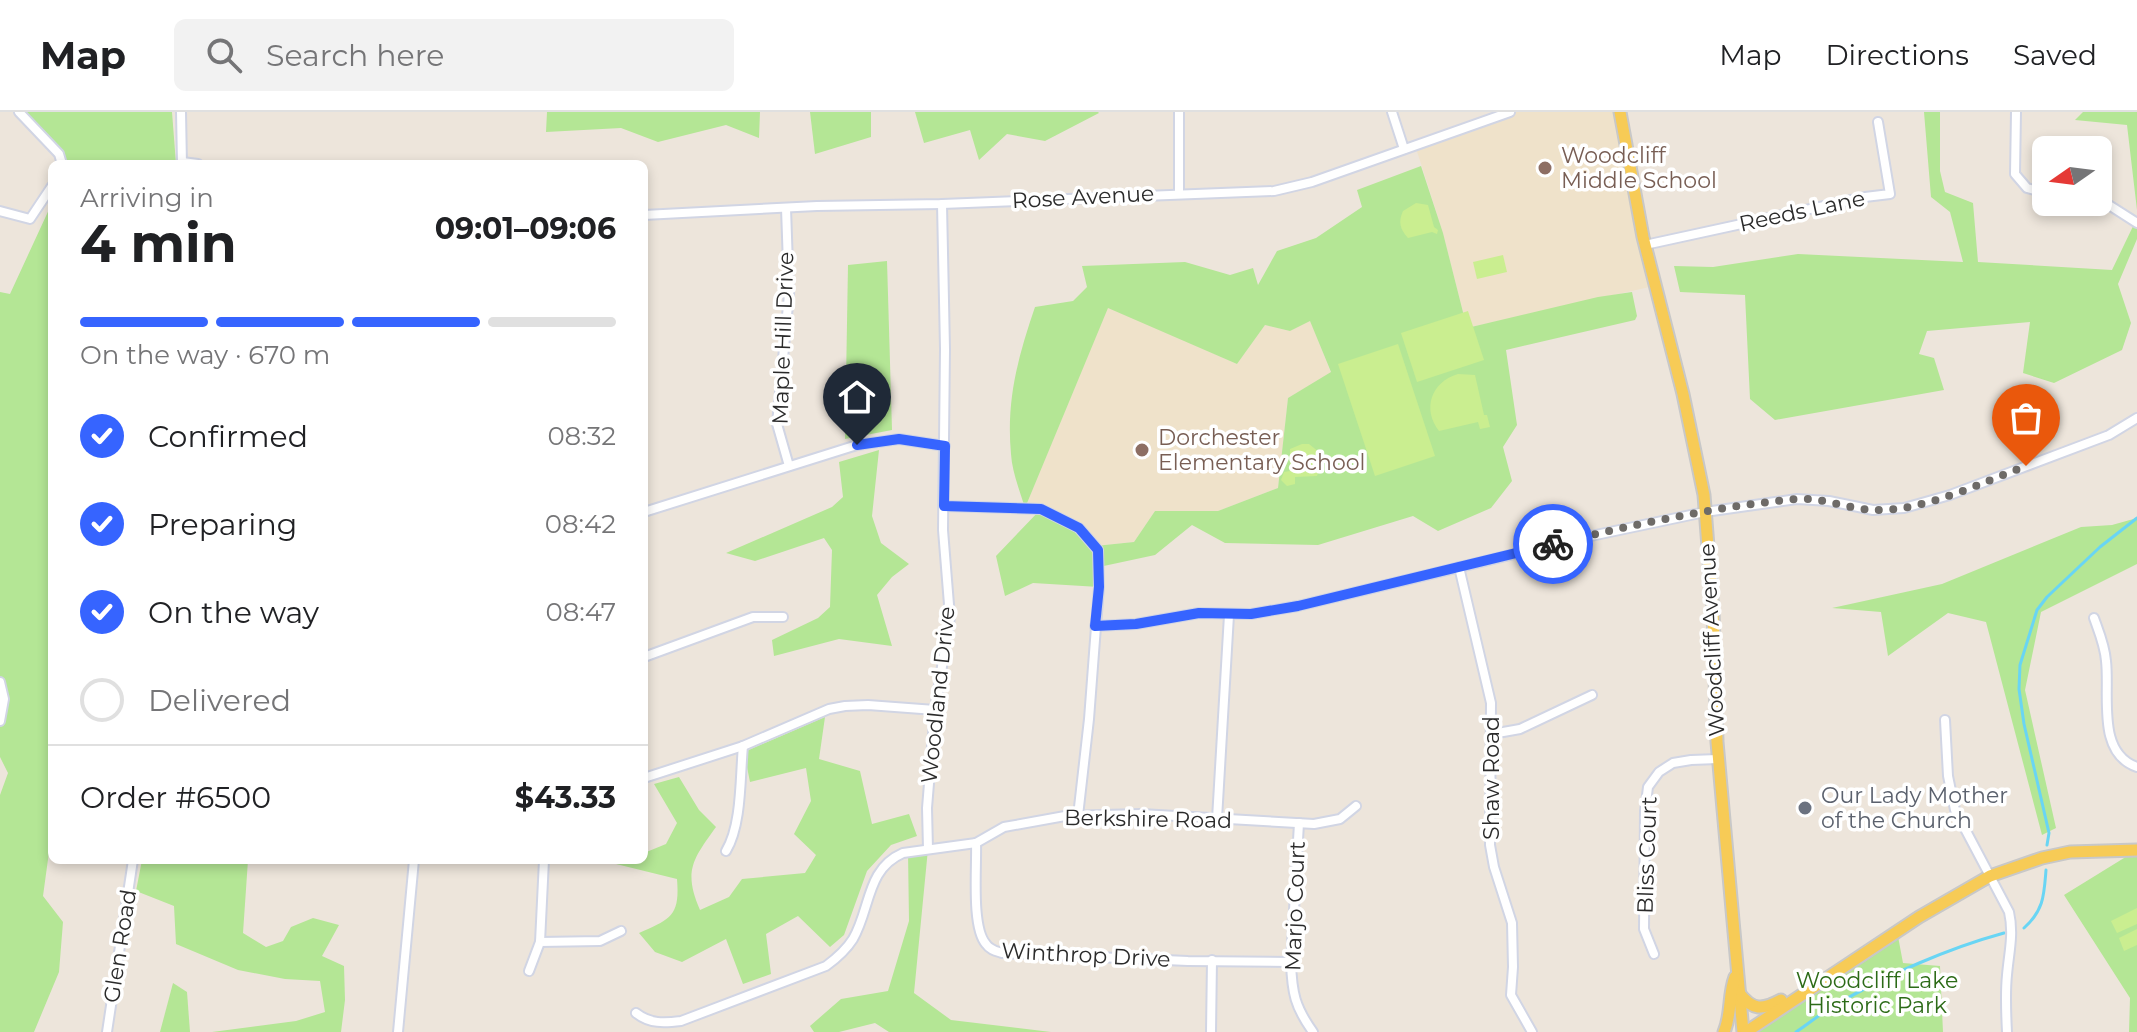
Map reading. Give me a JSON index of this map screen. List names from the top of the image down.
{
  "streets": {
    "main road": ["Woodcliff Avenue"],
    "street": [
      "Rose Avenue",
      "Reeds Lane",
      "Maple Hill Drive",
      "Woodland Drive",
      "Shaw Road",
      "Berkshire Road",
      "Bliss Court",
      "Marjo Court",
      "Glen Road",
      "Winthrop Drive"
    ]
  },
  "crossings": [
    ["Rose Avenue", "Maple Hill Drive"],
    ["Rose Avenue", "Woodland Drive"],
    ["Reeds Lane", "Woodcliff Avenue"],
    ["Woodcliff Avenue", "Bliss Court"],
    ["Woodland Drive", "Berkshire Road"],
    ["Berkshire Road", "Marjo Court"],
    ["Berkshire Road", "Winthrop Drive"],
    ["Marjo Court", "Winthrop Drive"]
  ],
  "parks": ["Woodcliff Lake Historic Park"],
  "places": ["Woodcliff Middle School", "Dorchester Elementary School", "Our Lady Mother of the Church"],
  "north": "left",
  "page": {
    "header": "Map",
    "search": "Search here",
    "nav": ["Map", "Directions", "Saved"],
    "heading": ["4 min", "Arriving in", "09:01–09:06"],
    "panel": ["Order #6500", "$43.33"],
    "bar": "On the way · 670 m",
    "list": [
      ["Confirmed", "08:32"],
      ["Preparing", "08:42"],
      ["On the way", "08:47"],
      "Delivered"
    ]
  }
}
